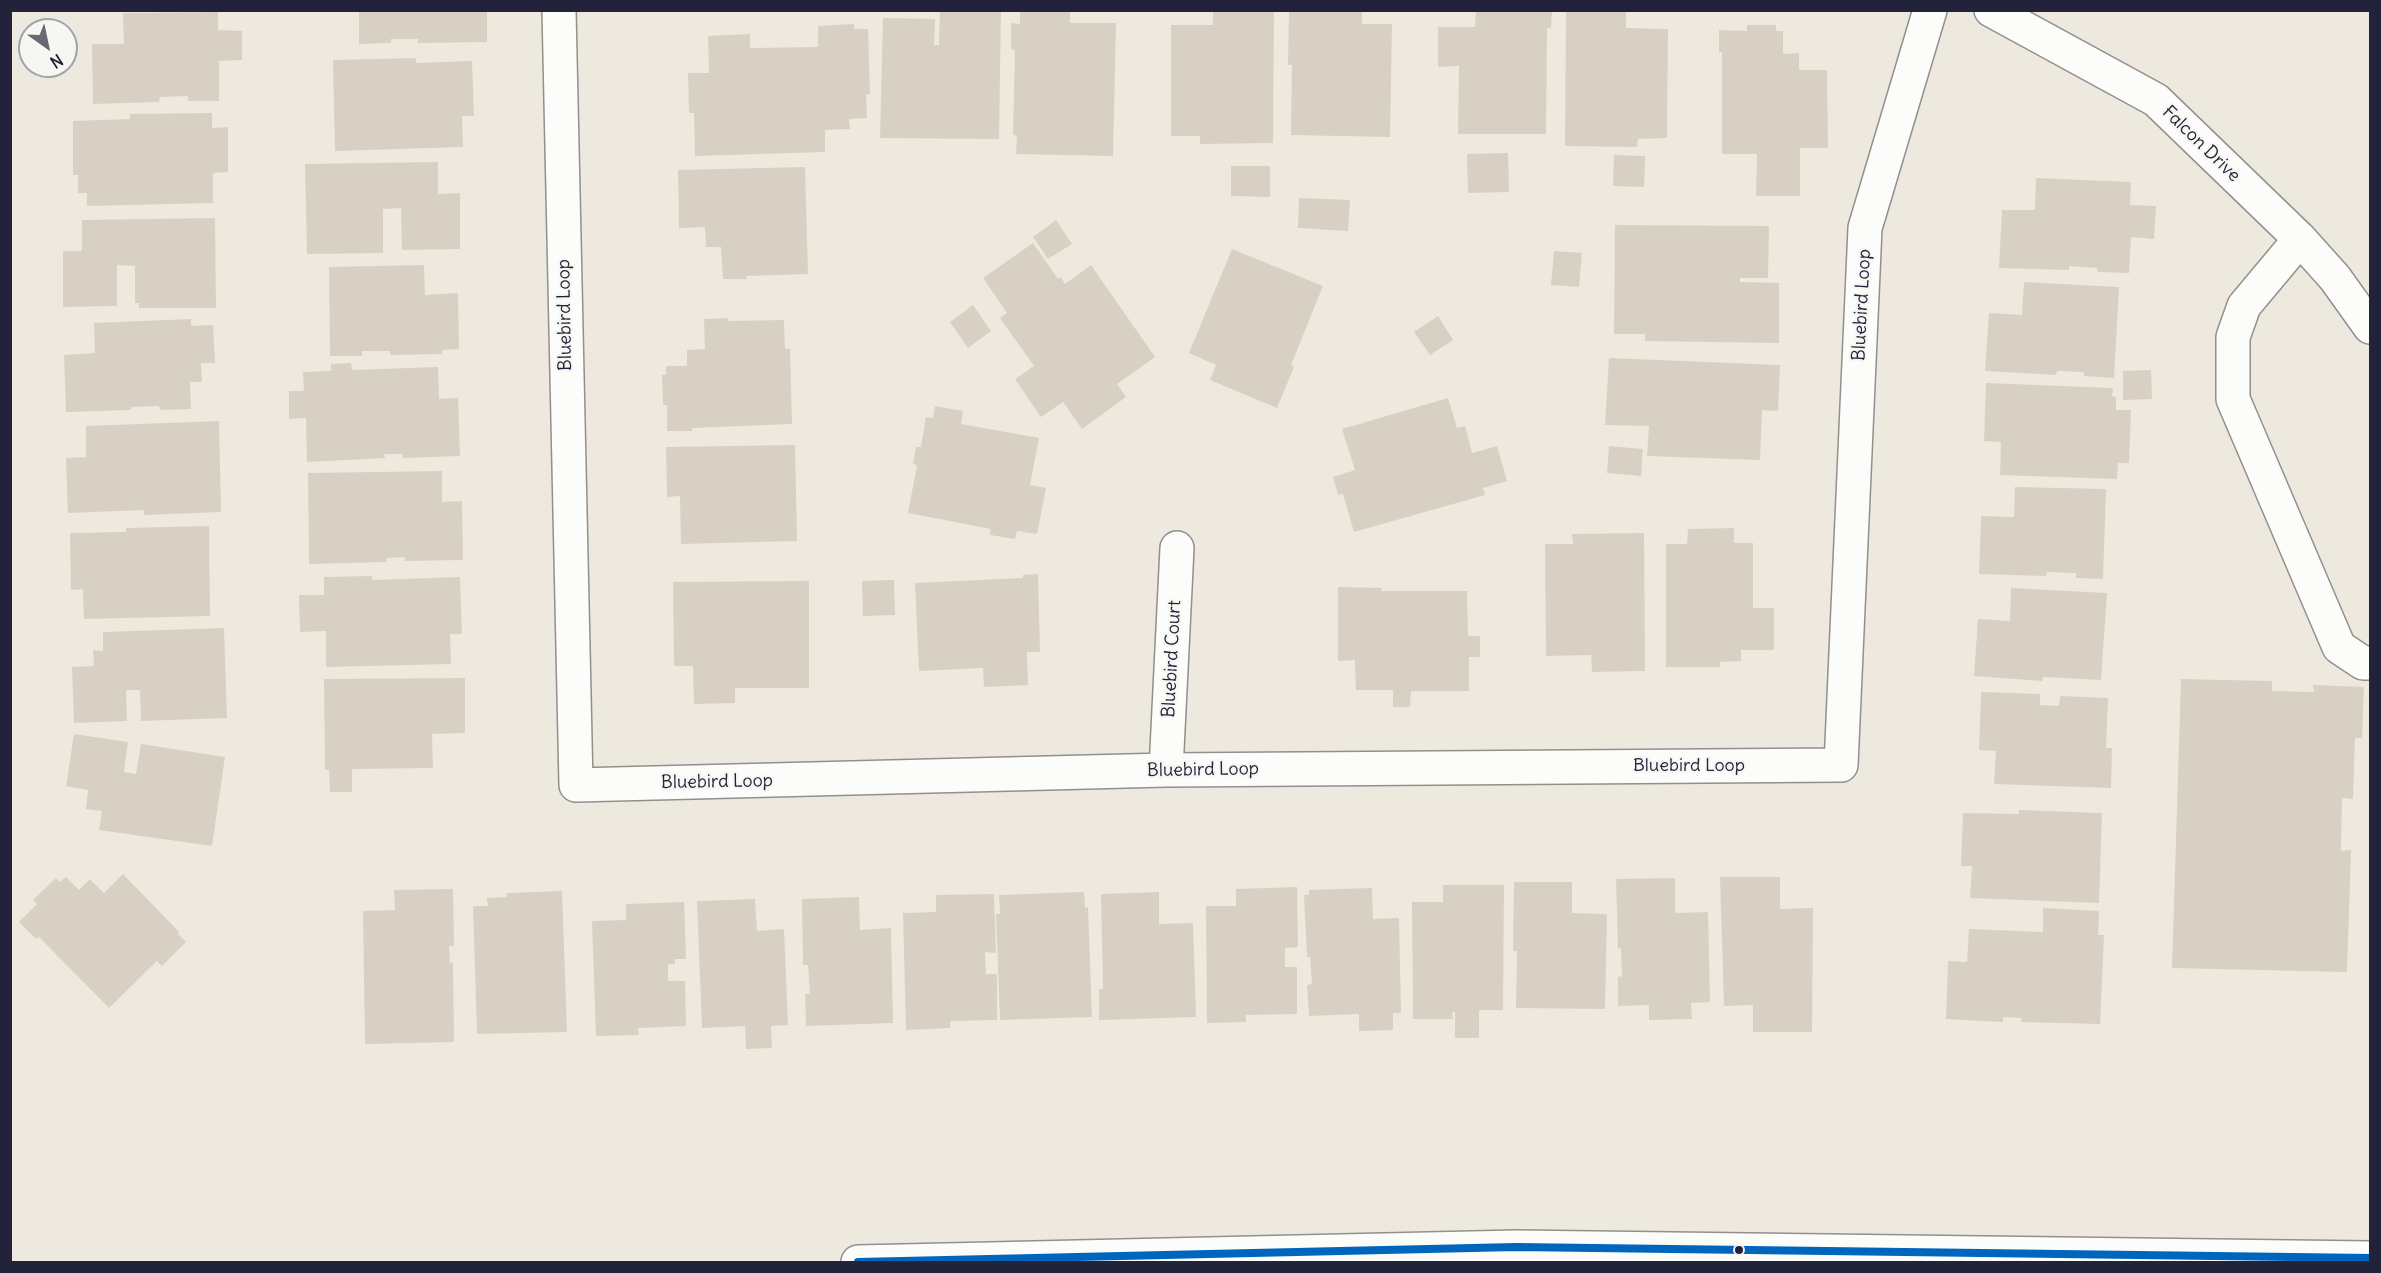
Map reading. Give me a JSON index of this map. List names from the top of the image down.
{
  "streets": {
    "street": ["Falcon Drive", "Bluebird Loop", "Bluebird Court"]
  },
  "crossings": [
    ["Bluebird Loop", "Bluebird Court"]
  ],
  "north": "bottom right"
}
